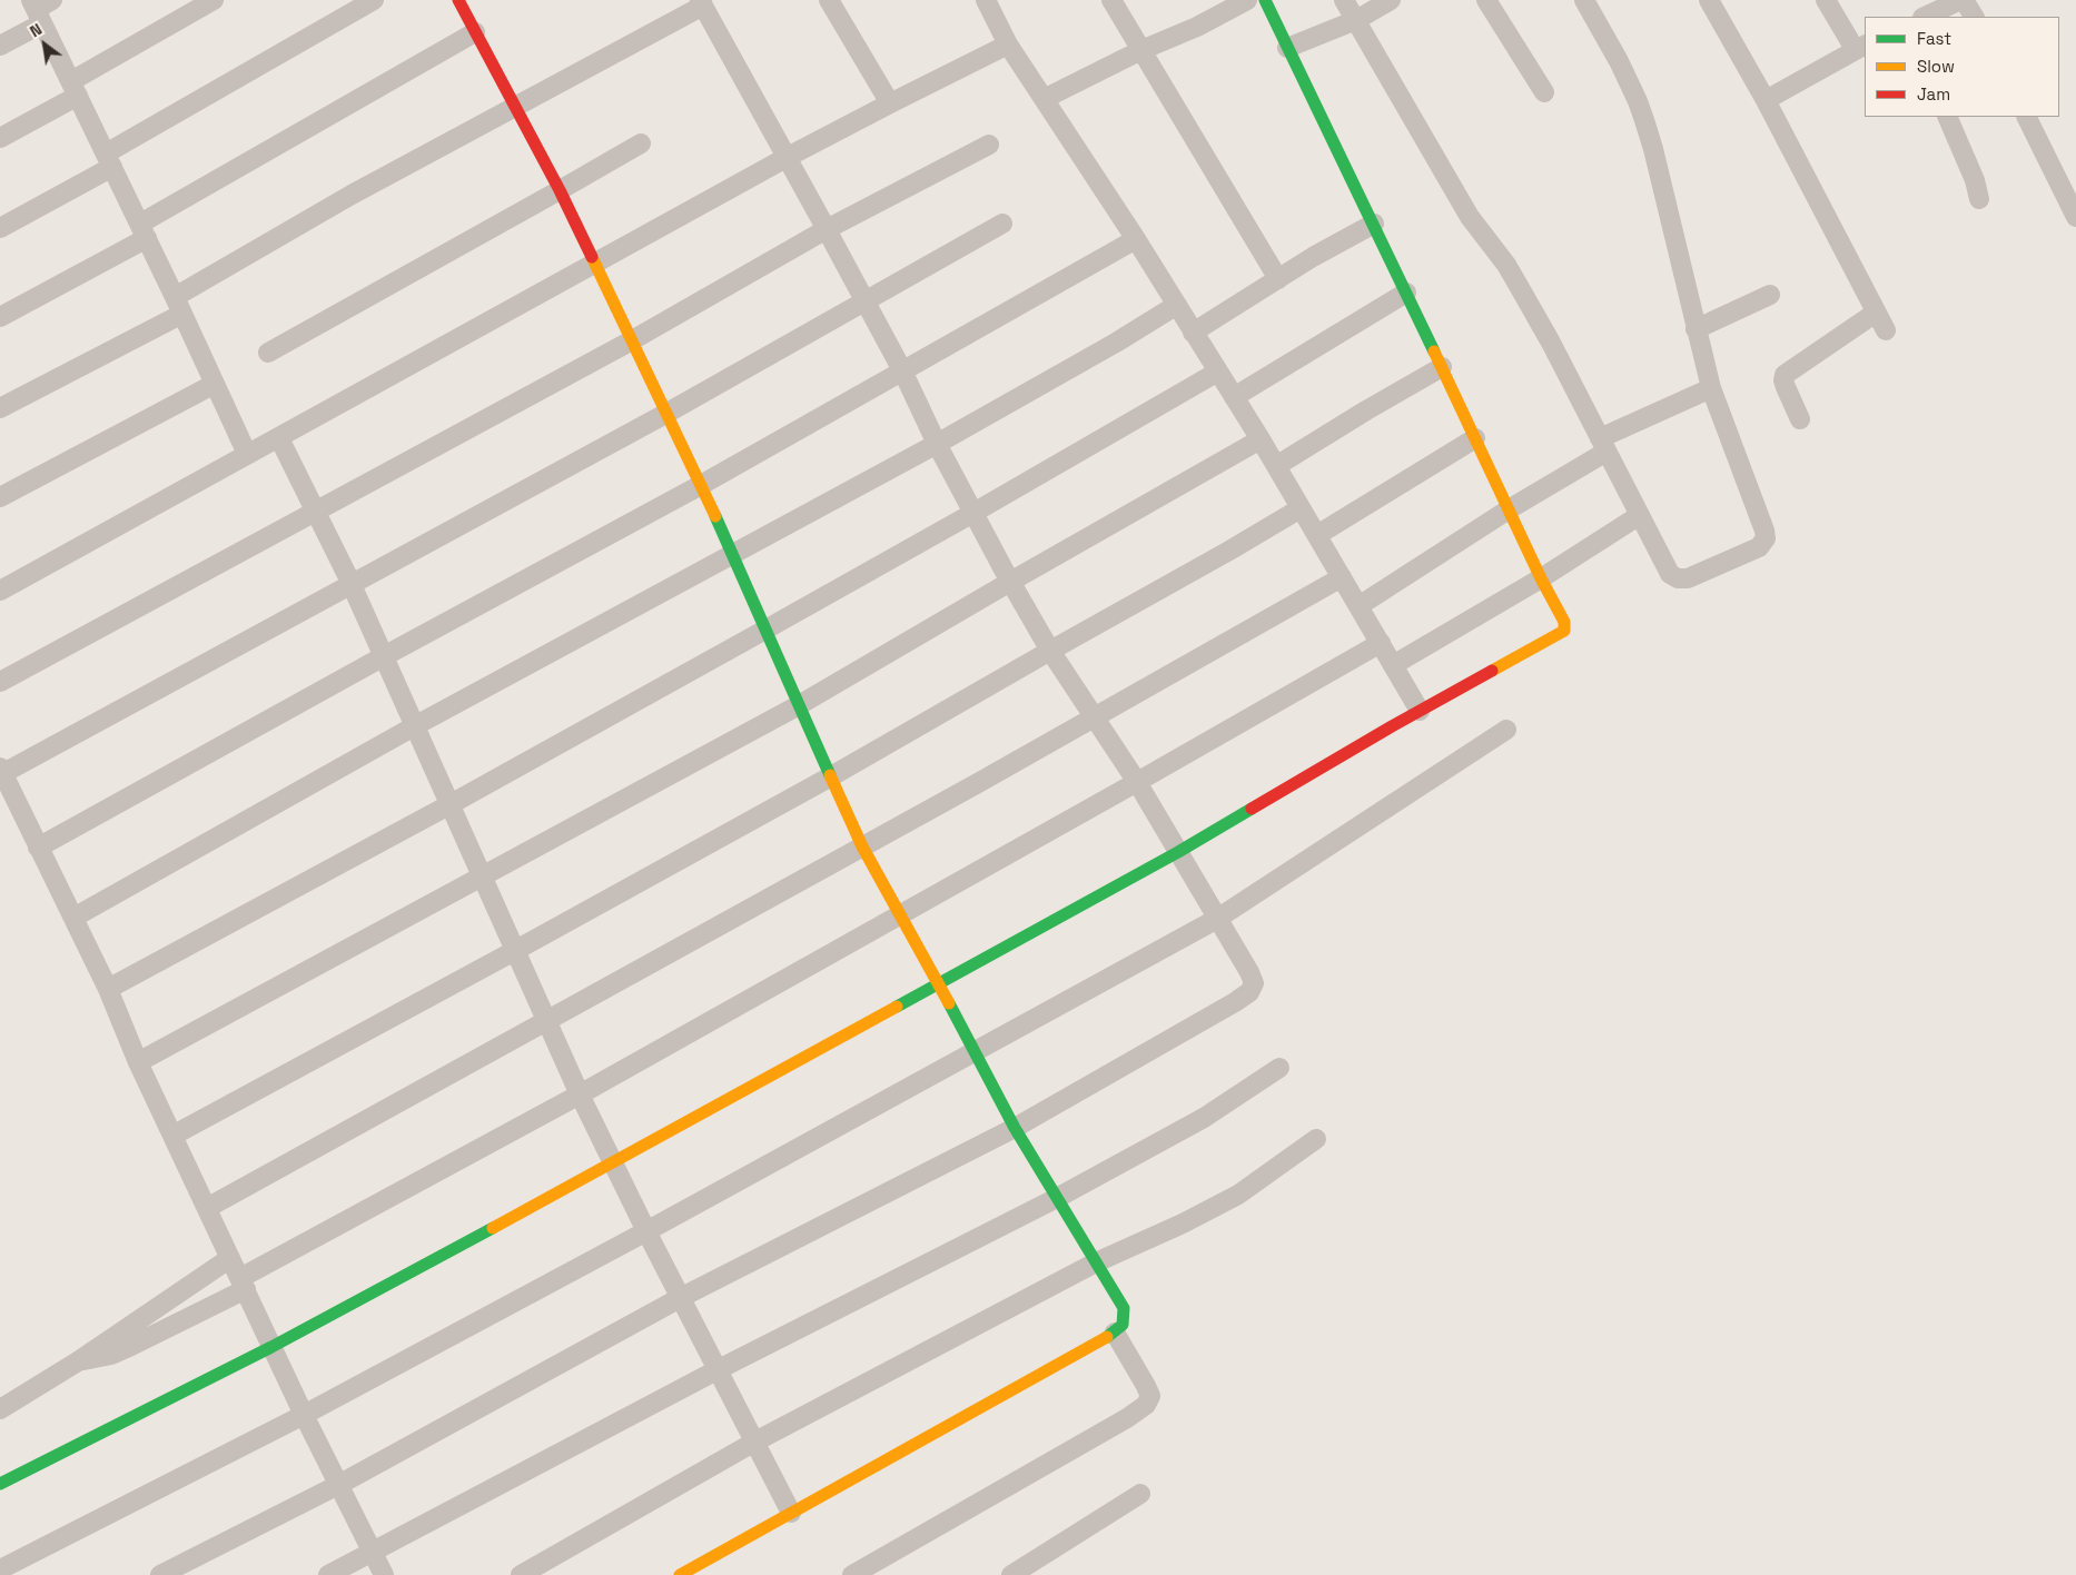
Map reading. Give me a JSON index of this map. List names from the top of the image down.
{
  "legend": ["Fast", "Slow", "Jam"],
  "north": "top left"
}
